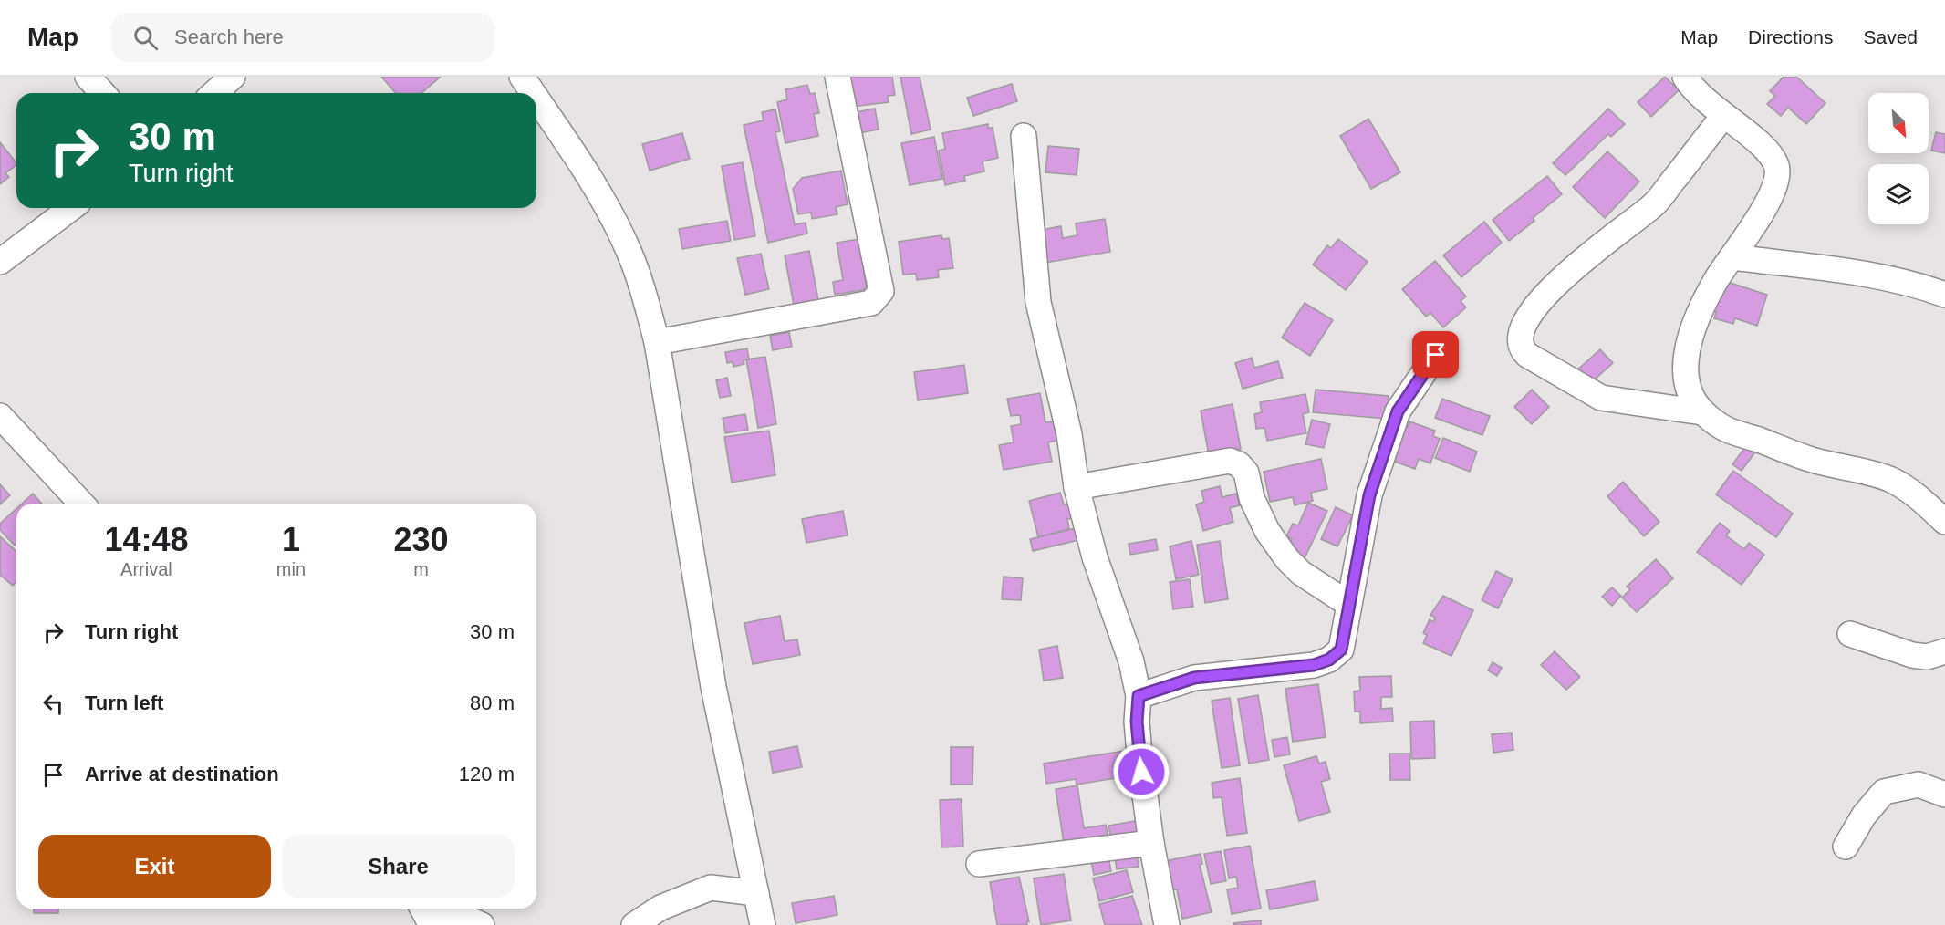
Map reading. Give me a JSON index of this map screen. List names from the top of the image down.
{
  "north": "bottom right",
  "page": {
    "header": "Map",
    "search": "Search here",
    "nav": ["Map", "Directions", "Saved"],
    "turn": ["30 m", "Turn right"],
    "eta": [
      "14:48",
      "Arrival",
      "1",
      "min",
      "230",
      "m"
    ],
    "list": [
      {
        "name": "Turn right",
        "value": "30 m"
      },
      {
        "name": "Turn left",
        "value": "80 m"
      },
      {
        "name": "Arrive at destination",
        "value": "120 m"
      }
    ],
    "buttons": ["Exit", "Share"]
  }
}
